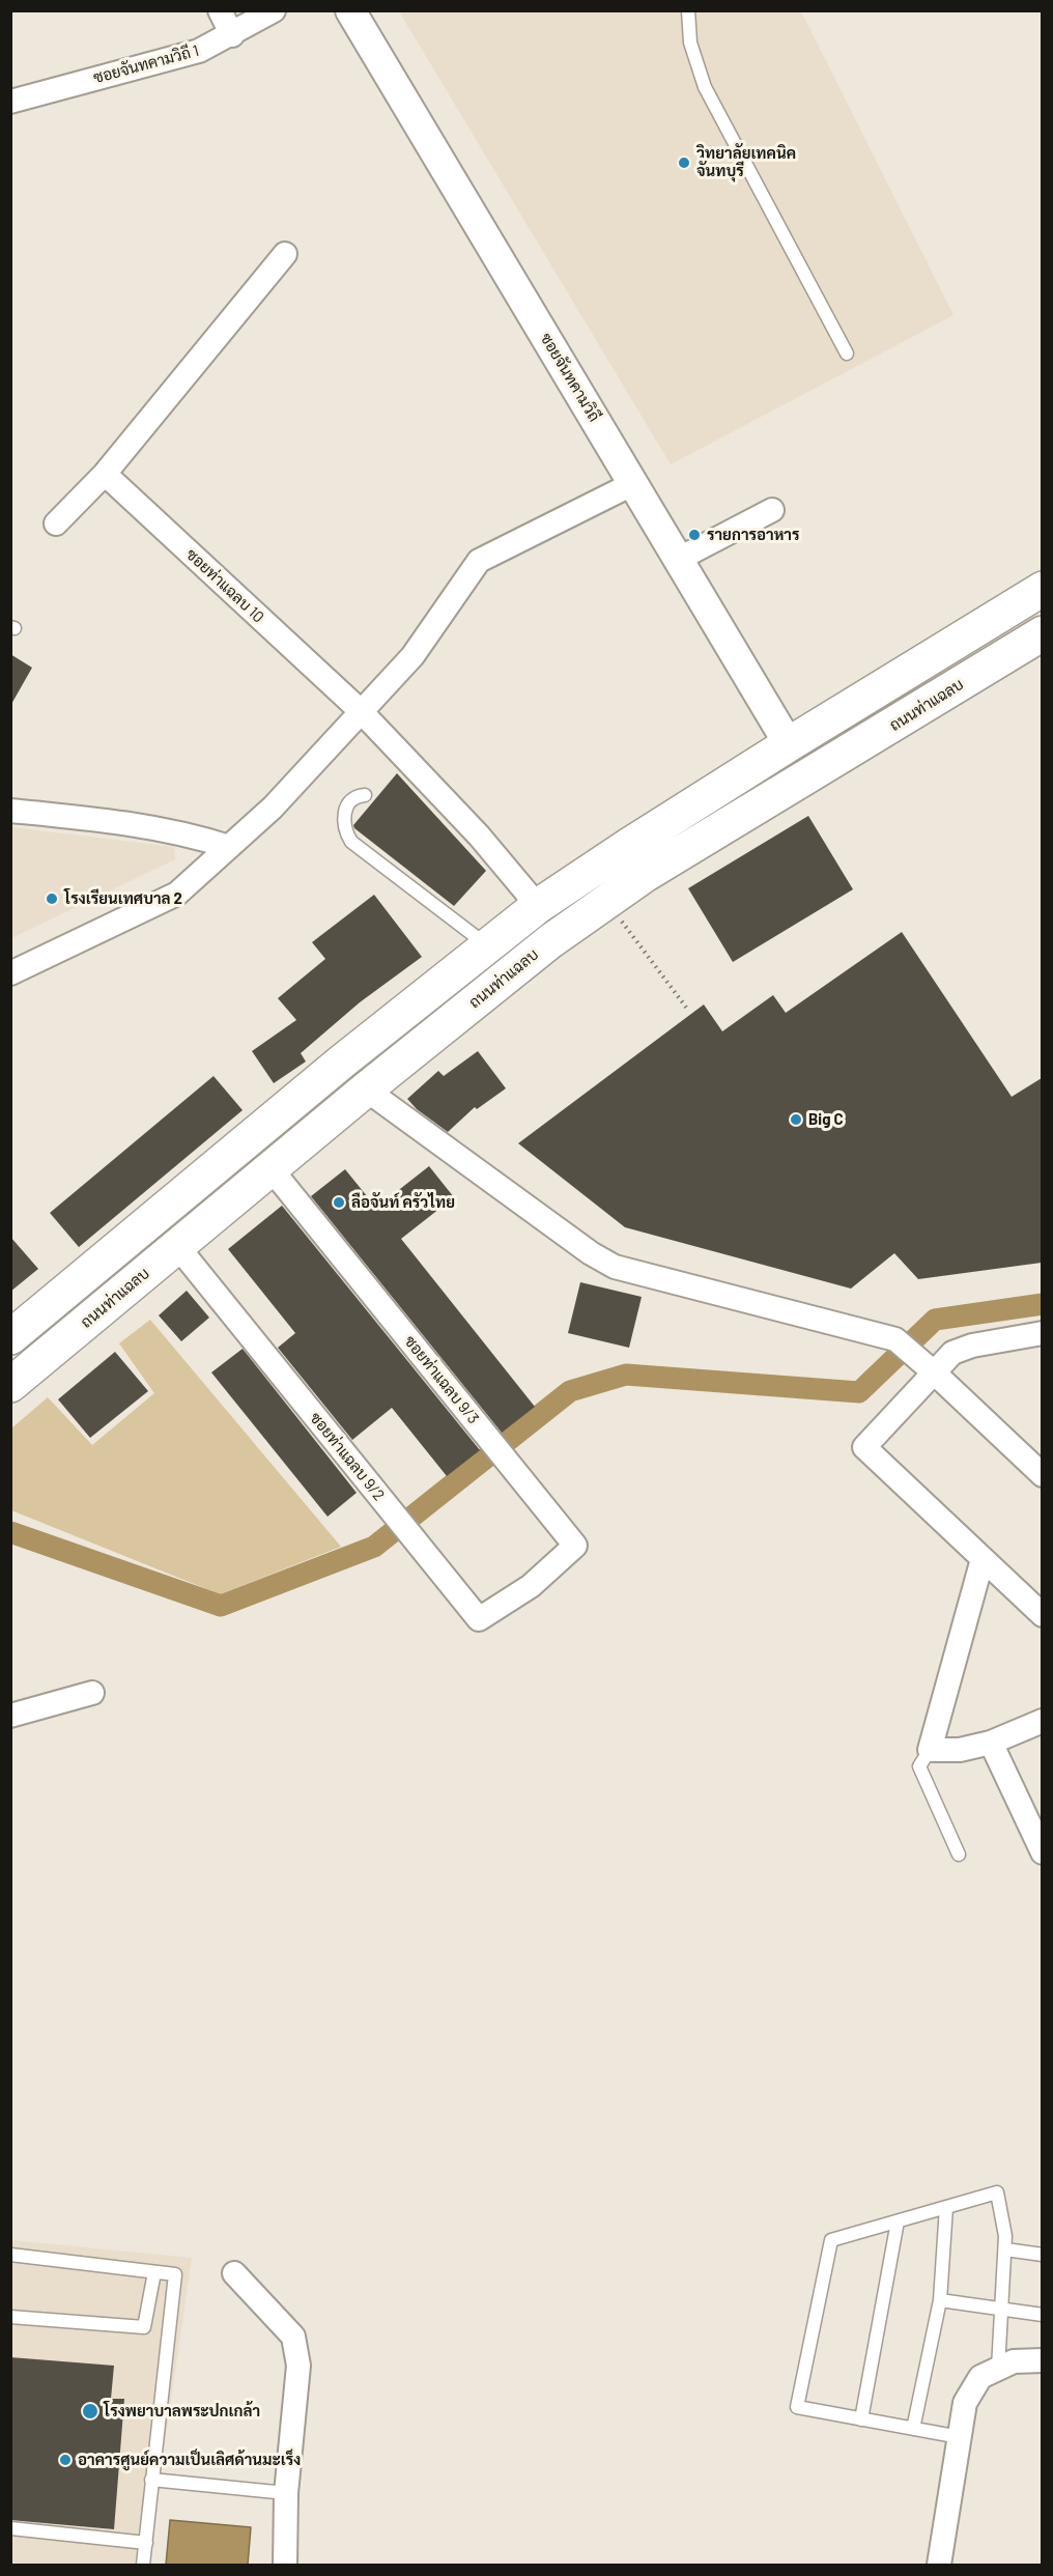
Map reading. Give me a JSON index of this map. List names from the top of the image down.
{
  "streets": {
    "main road": ["ถนนท่าแฉลบ"],
    "street": [
      "ซอยจันทคามวิถี 1",
      "ซอยจันทคามวิถี",
      "ซอยท่าแฉลบ 10",
      "ซอยท่าแฉลบ 9/3",
      "ซอยท่าแฉลบ 9/2"
    ]
  },
  "crossings": [
    ["ถนนท่าแฉลบ", "ซอยท่าแฉลบ 9/3"],
    ["ถนนท่าแฉลบ", "ซอยท่าแฉลบ 9/2"],
    ["ซอยท่าแฉลบ 9/3", "ซอยท่าแฉลบ 9/2"]
  ],
  "places": [
    "วิทยาลัยเทคนิค จันทบุรี",
    "รายการอาหาร",
    "โรงเรียนเทศบาล 2",
    "Big C",
    "ลือจันท์ ครัวไทย",
    "โรงพยาบาลพระปกเกล้า",
    "อาคารศูนย์ความเป็นเลิศด้านมะเร็ง"
  ]
}
